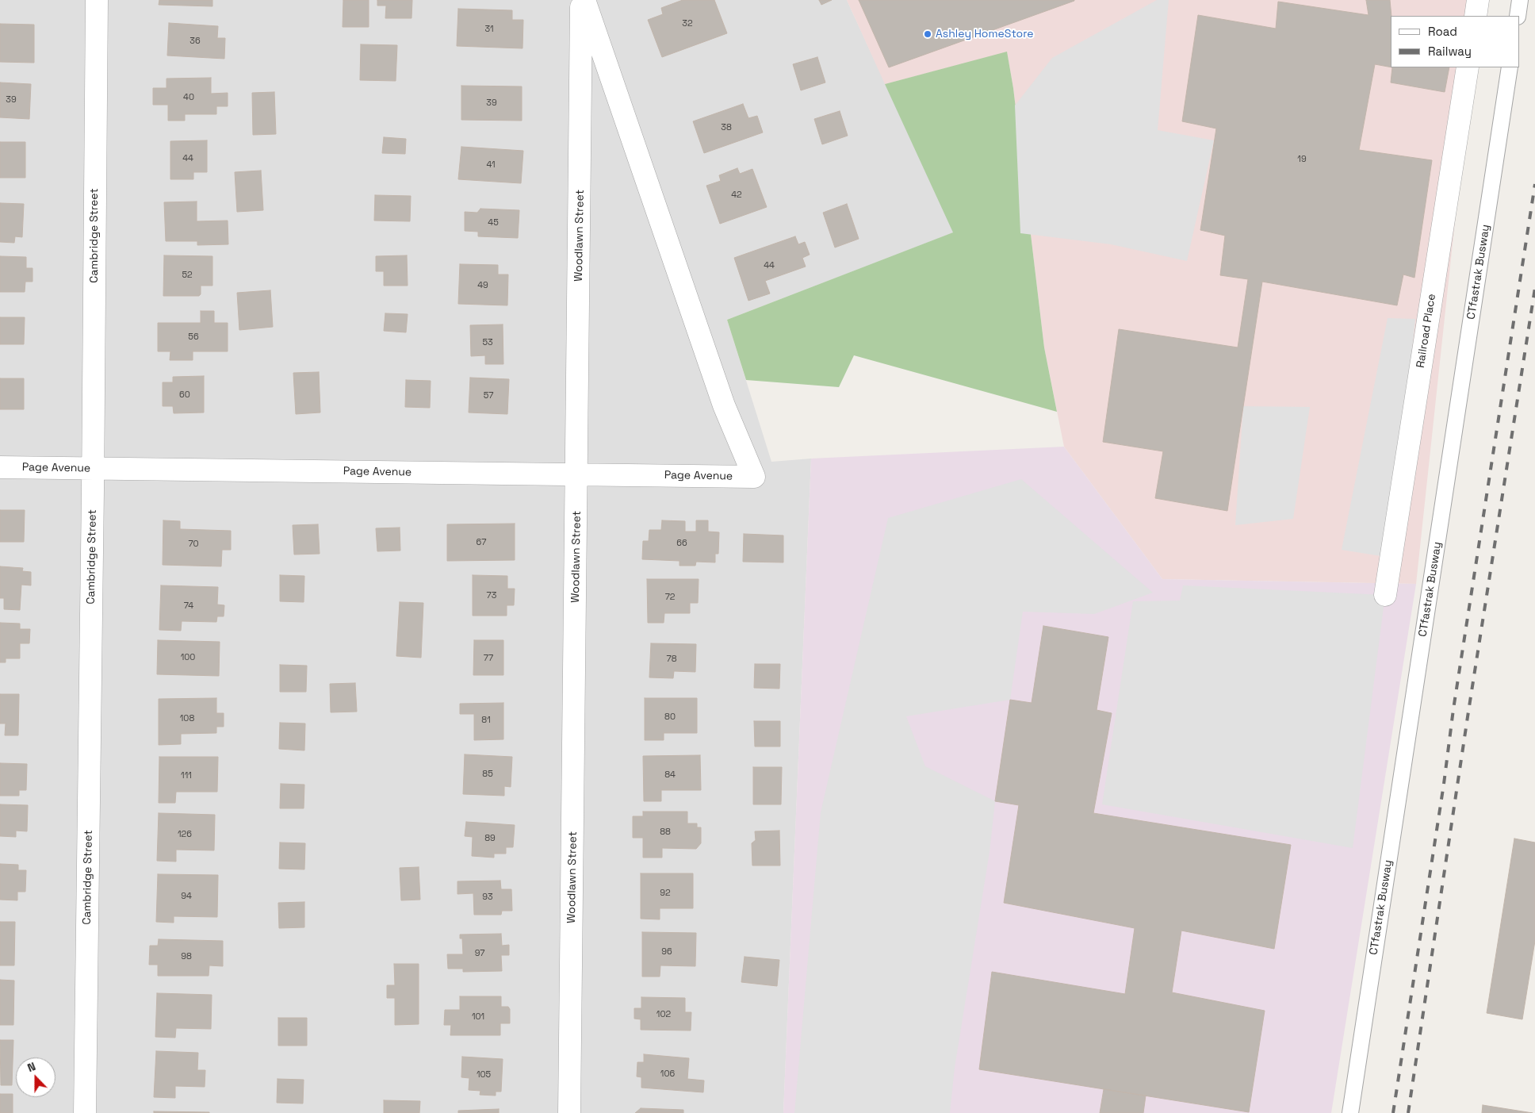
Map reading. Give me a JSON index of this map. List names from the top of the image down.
{
  "streets": {
    "street": [
      "Cambridge Street",
      "Woodlawn Street",
      "Railroad Place",
      "Page Avenue"
    ],
    "lane": ["CTfastrak Busway"]
  },
  "crossings": [
    ["Cambridge Street", "Page Avenue"],
    ["Woodlawn Street", "Page Avenue"]
  ],
  "places": ["Ashley HomeStore"],
  "house_numbers": [
    "32",
    "31",
    "36",
    "40",
    "39",
    "39",
    "38",
    "44",
    "19",
    "41",
    "42",
    "45",
    "44",
    "52",
    "49",
    "56",
    "53",
    "60",
    "57",
    "67",
    "66",
    "70",
    "73",
    "72",
    "74",
    "100",
    "77",
    "78",
    "80",
    "108",
    "81",
    "85",
    "84",
    "111",
    "88",
    "126",
    "89",
    "92",
    "94",
    "93",
    "96",
    "97",
    "98",
    "102",
    "101",
    "106",
    "105"
  ],
  "legend": ["Road", "Railway"],
  "north": "top"
}
